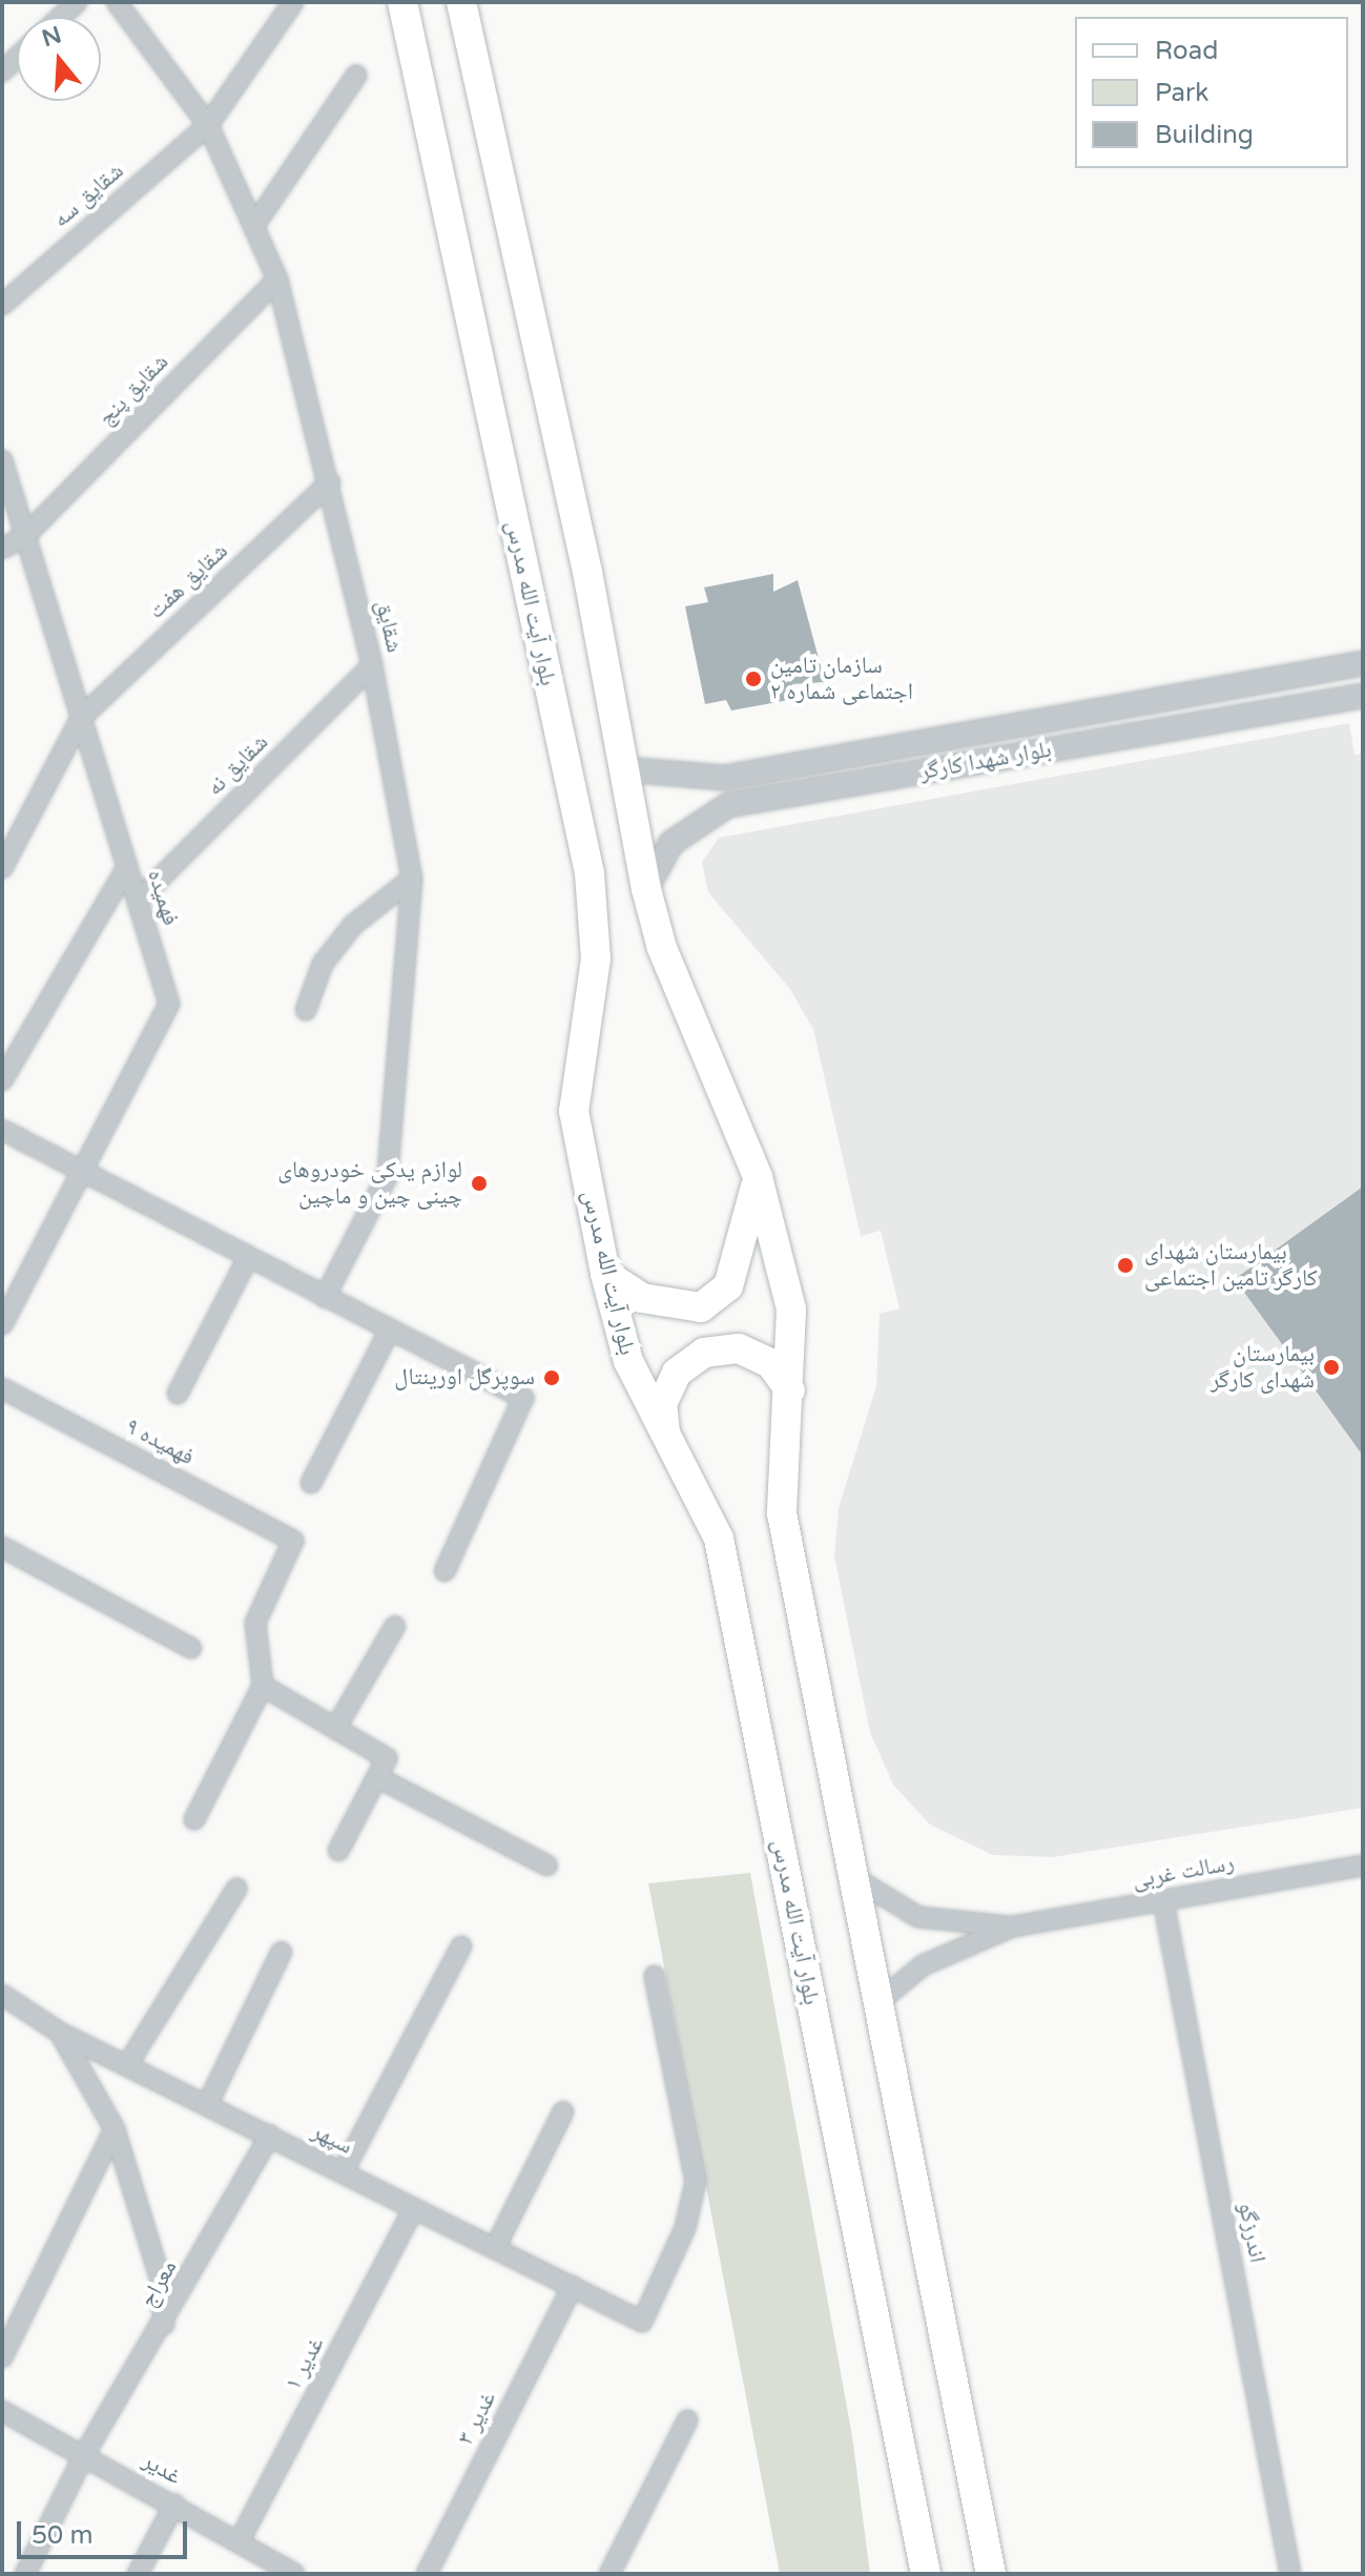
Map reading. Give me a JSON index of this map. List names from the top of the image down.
{
  "streets": {
    "main road": ["بلوار آیت الله مدرس"],
    "street": [
      "شقایق سه",
      "شقایق پنج",
      "شقایق هفت",
      "شقایق",
      "بلوار شهدا کارگر",
      "شقایق نه",
      "فهمیده",
      "فهمیده ۹",
      "رسالت غربی",
      "سپهر",
      "اندرزگو",
      "معراج",
      "غدیر ۱",
      "غدیر ۳",
      "غدیر"
    ]
  },
  "crossings": [
    ["شقایق سه", "شقایق"],
    ["شقایق پنج", "شقایق"],
    ["شقایق پنج", "فهمیده"],
    ["شقایق هفت", "شقایق"],
    ["شقایق هفت", "فهمیده"],
    ["شقایق", "شقایق نه"],
    ["شقایق نه", "فهمیده"],
    ["رسالت غربی", "اندرزگو"],
    ["سپهر", "معراج"],
    ["سپهر", "غدیر ۱"],
    ["سپهر", "غدیر ۳"],
    ["معراج", "غدیر"],
    ["غدیر ۱", "غدیر"]
  ],
  "places": [
    "سازمان تامین اجتماعی شماره ۲",
    "لوازم یدکی خودروهای چینی چین و ماچین",
    "بیمارستان شهدای کارگر تامین اجتماعی",
    "بیمارستان شهدای کارگر",
    "سوپرگل اورینتال"
  ],
  "legend": ["Road", "Park", "Building"],
  "scale_bar": "50 m",
  "north": "top"
}
